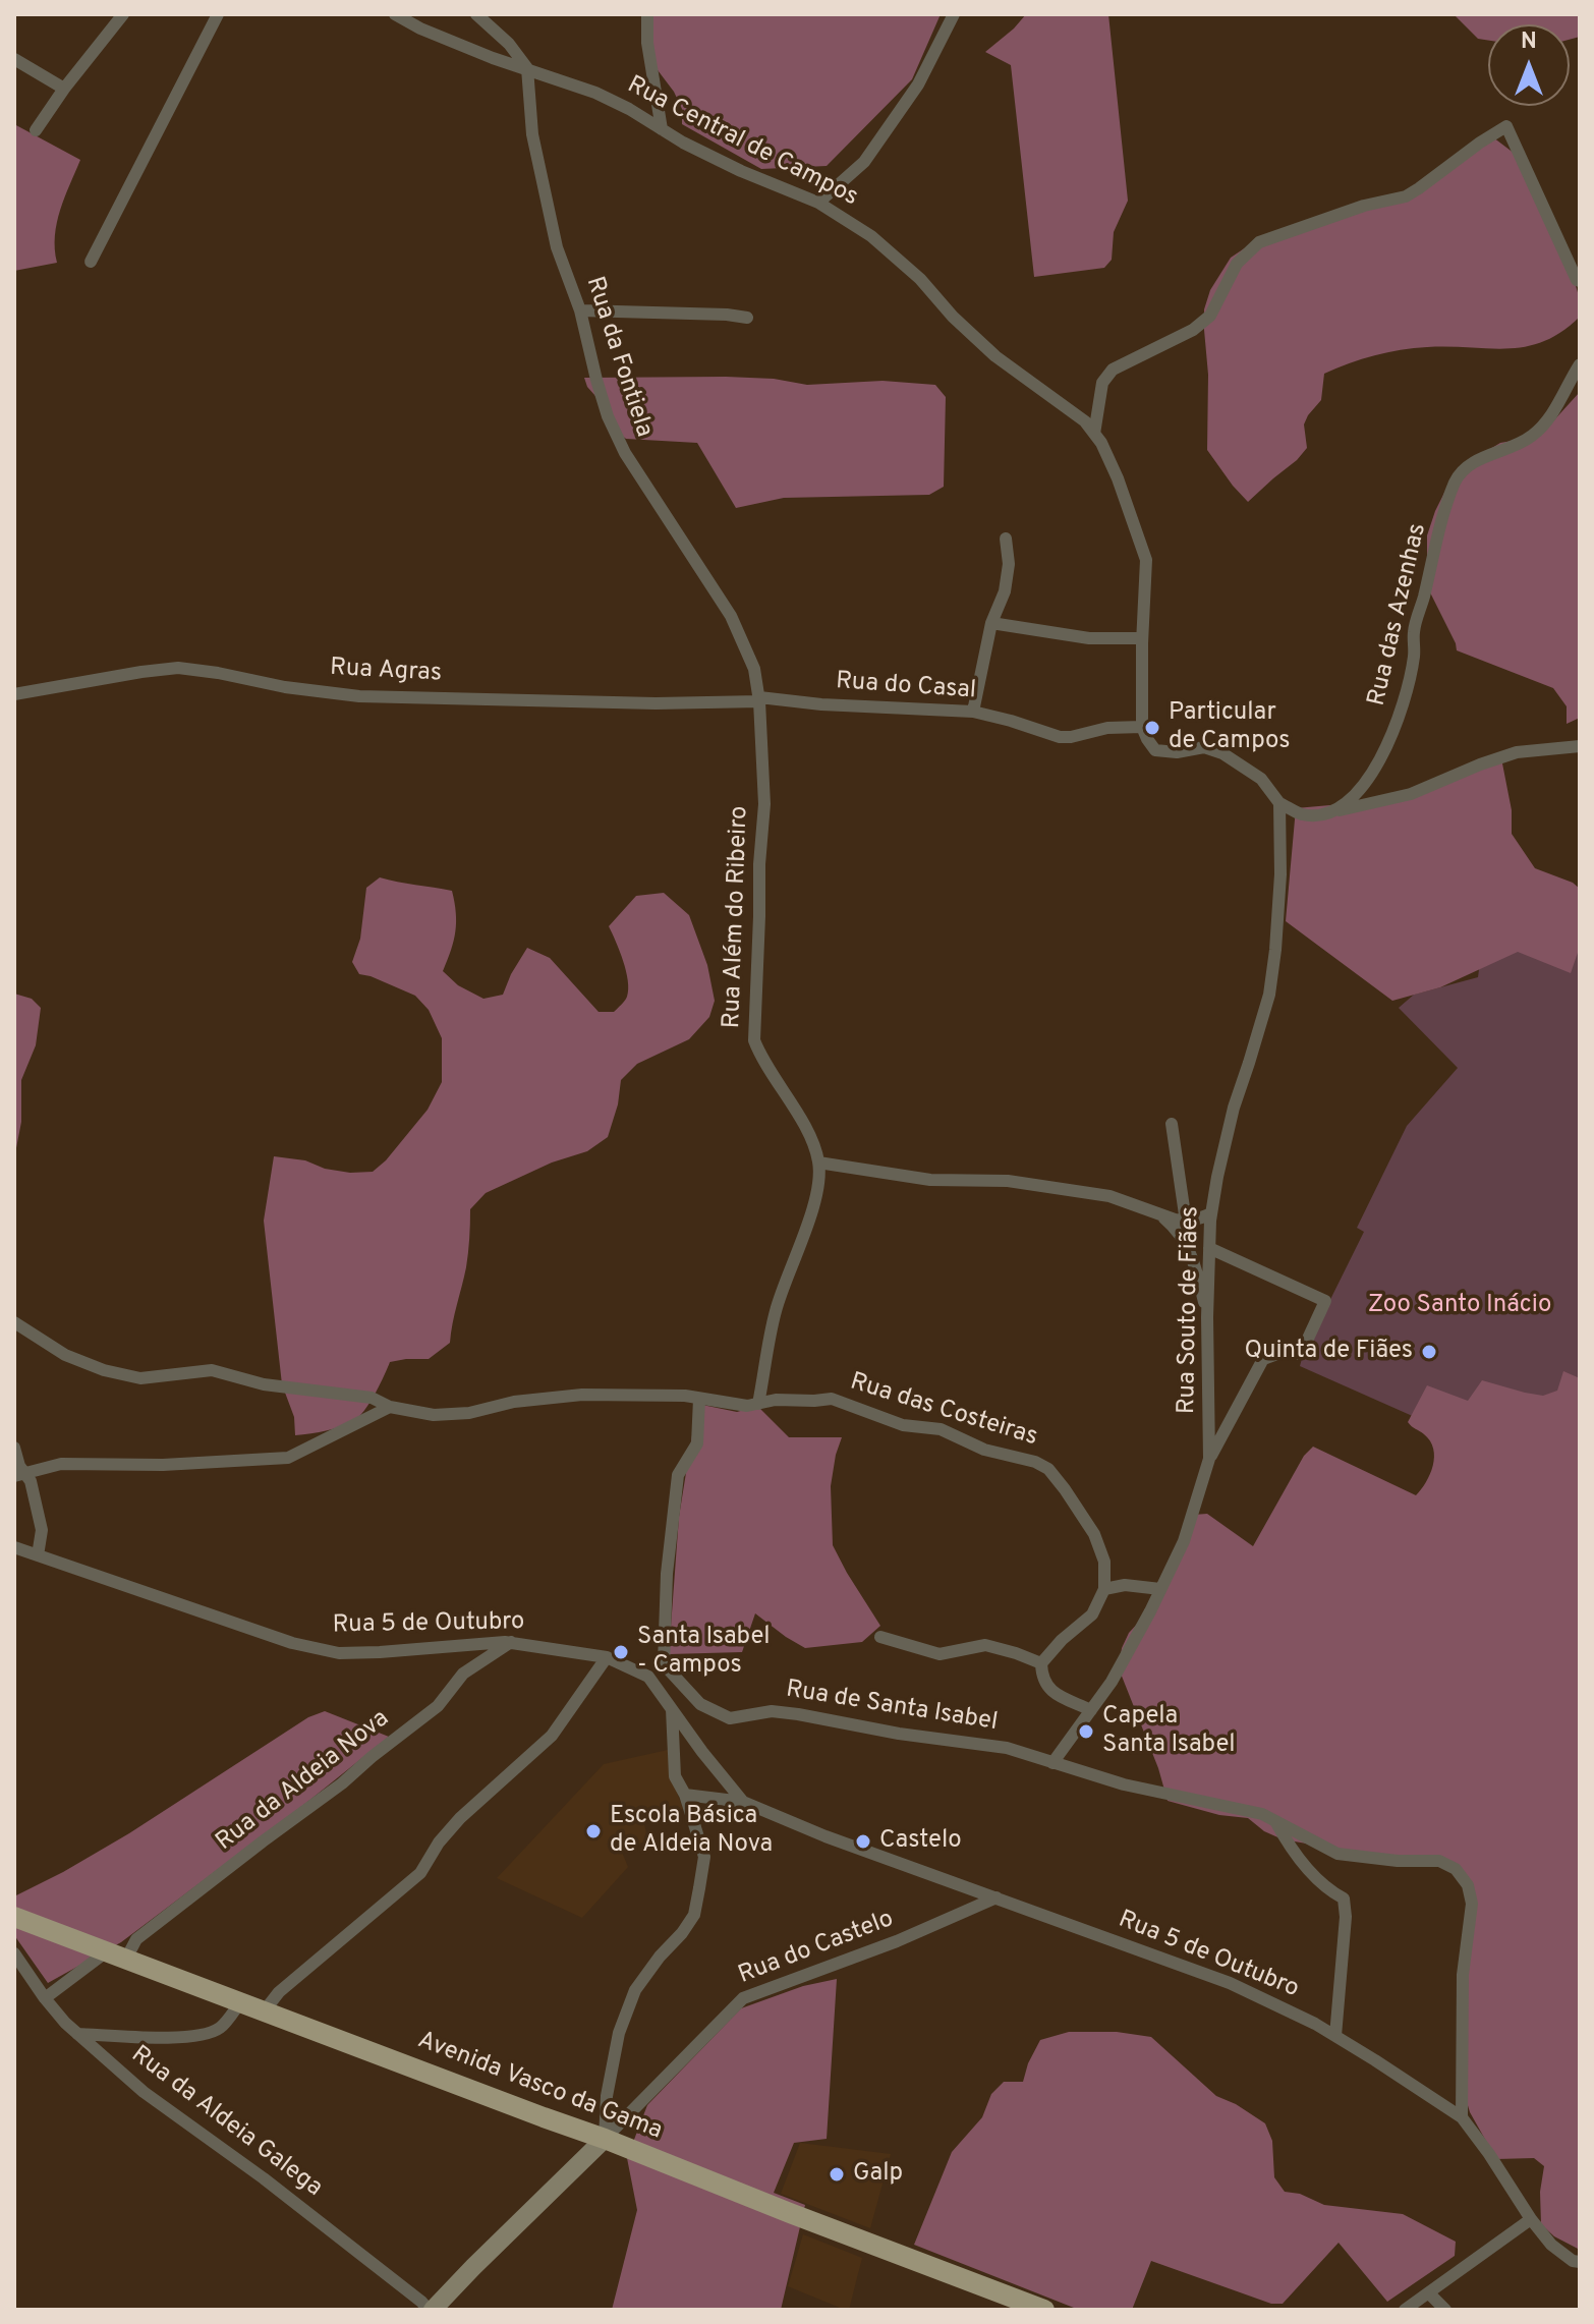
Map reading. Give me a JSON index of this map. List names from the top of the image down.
{
  "streets": {
    "main road": ["Avenida Vasco da Gama"],
    "street": [
      "Rua Central de Campos",
      "Rua da Fontiela",
      "Rua das Azenhas",
      "Rua Agras",
      "Rua do Casal",
      "Rua Além do Ribeiro",
      "Rua Souto de Fiães",
      "Rua das Costeiras",
      "Rua 5 de Outubro",
      "Rua de Santa Isabel",
      "Rua da Aldeia Nova",
      "Rua do Castelo",
      "Rua da Aldeia Galega"
    ]
  },
  "crossings": [
    ["Rua Central de Campos", "Rua da Fontiela"],
    ["Rua Central de Campos", "Rua do Casal"],
    ["Rua da Fontiela", "Rua Agras"],
    ["Rua da Fontiela", "Rua do Casal"],
    ["Rua da Fontiela", "Rua Além do Ribeiro"],
    ["Rua Agras", "Rua do Casal"],
    ["Rua Agras", "Rua Além do Ribeiro"],
    ["Rua do Casal", "Rua Além do Ribeiro"],
    ["Rua Além do Ribeiro", "Rua das Costeiras"],
    ["Rua Souto de Fiães", "Rua de Santa Isabel"],
    ["Rua 5 de Outubro", "Rua de Santa Isabel"],
    ["Rua 5 de Outubro", "Rua da Aldeia Nova"],
    ["Rua 5 de Outubro", "Rua do Castelo"],
    ["Rua da Aldeia Nova", "Avenida Vasco da Gama"],
    ["Rua da Aldeia Nova", "Rua da Aldeia Galega"],
    ["Rua do Castelo", "Avenida Vasco da Gama"]
  ],
  "parks": ["Zoo Santo Inácio"],
  "places": [
    "Particular de Campos",
    "Quinta de Fiães",
    "Santa Isabel - Campos",
    "Capela Santa Isabel",
    "Escola Básica de Aldeia Nova",
    "Castelo",
    "Galp"
  ],
  "north": "top"
}
